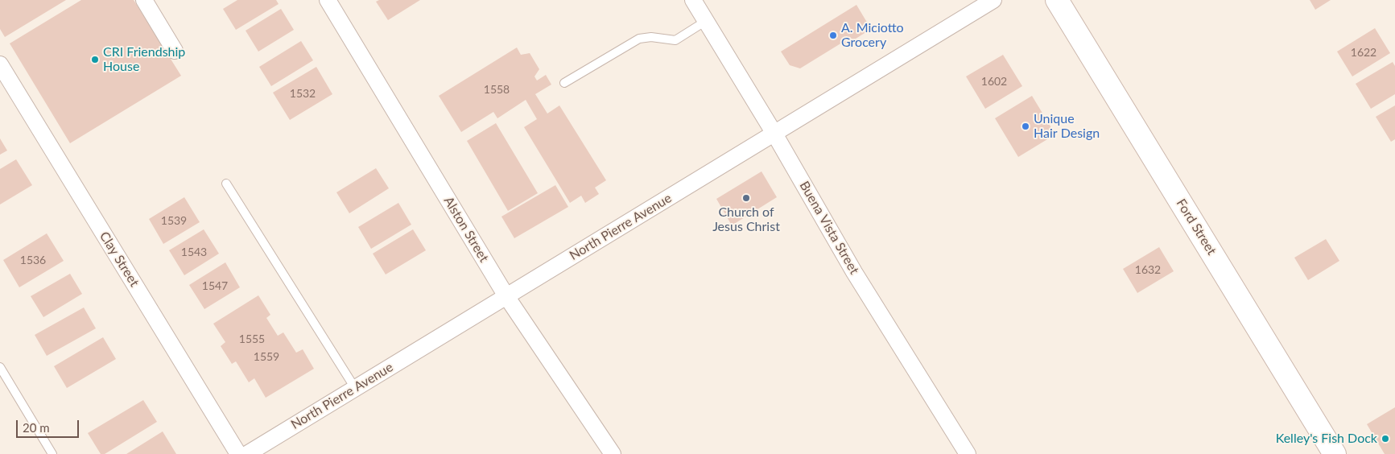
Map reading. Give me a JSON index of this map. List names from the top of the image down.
{
  "streets": {
    "main road": ["Ford Street"],
    "street": [
      "North Pierre Avenue",
      "Buena Vista Street",
      "Alston Street",
      "Clay Street"
    ]
  },
  "crossings": [
    ["North Pierre Avenue", "Buena Vista Street"],
    ["North Pierre Avenue", "Alston Street"]
  ],
  "places": [
    "A. Miciotto Grocery",
    "CRI Friendship House",
    "Unique Hair Design",
    "Church of Jesus Christ",
    "Kelley's Fish Dock"
  ],
  "house_numbers": [
    "1622",
    "1602",
    "1558",
    "1532",
    "1539",
    "1543",
    "1536",
    "1632",
    "1547",
    "1555",
    "1559"
  ],
  "scale_bar": "20 m"
}
